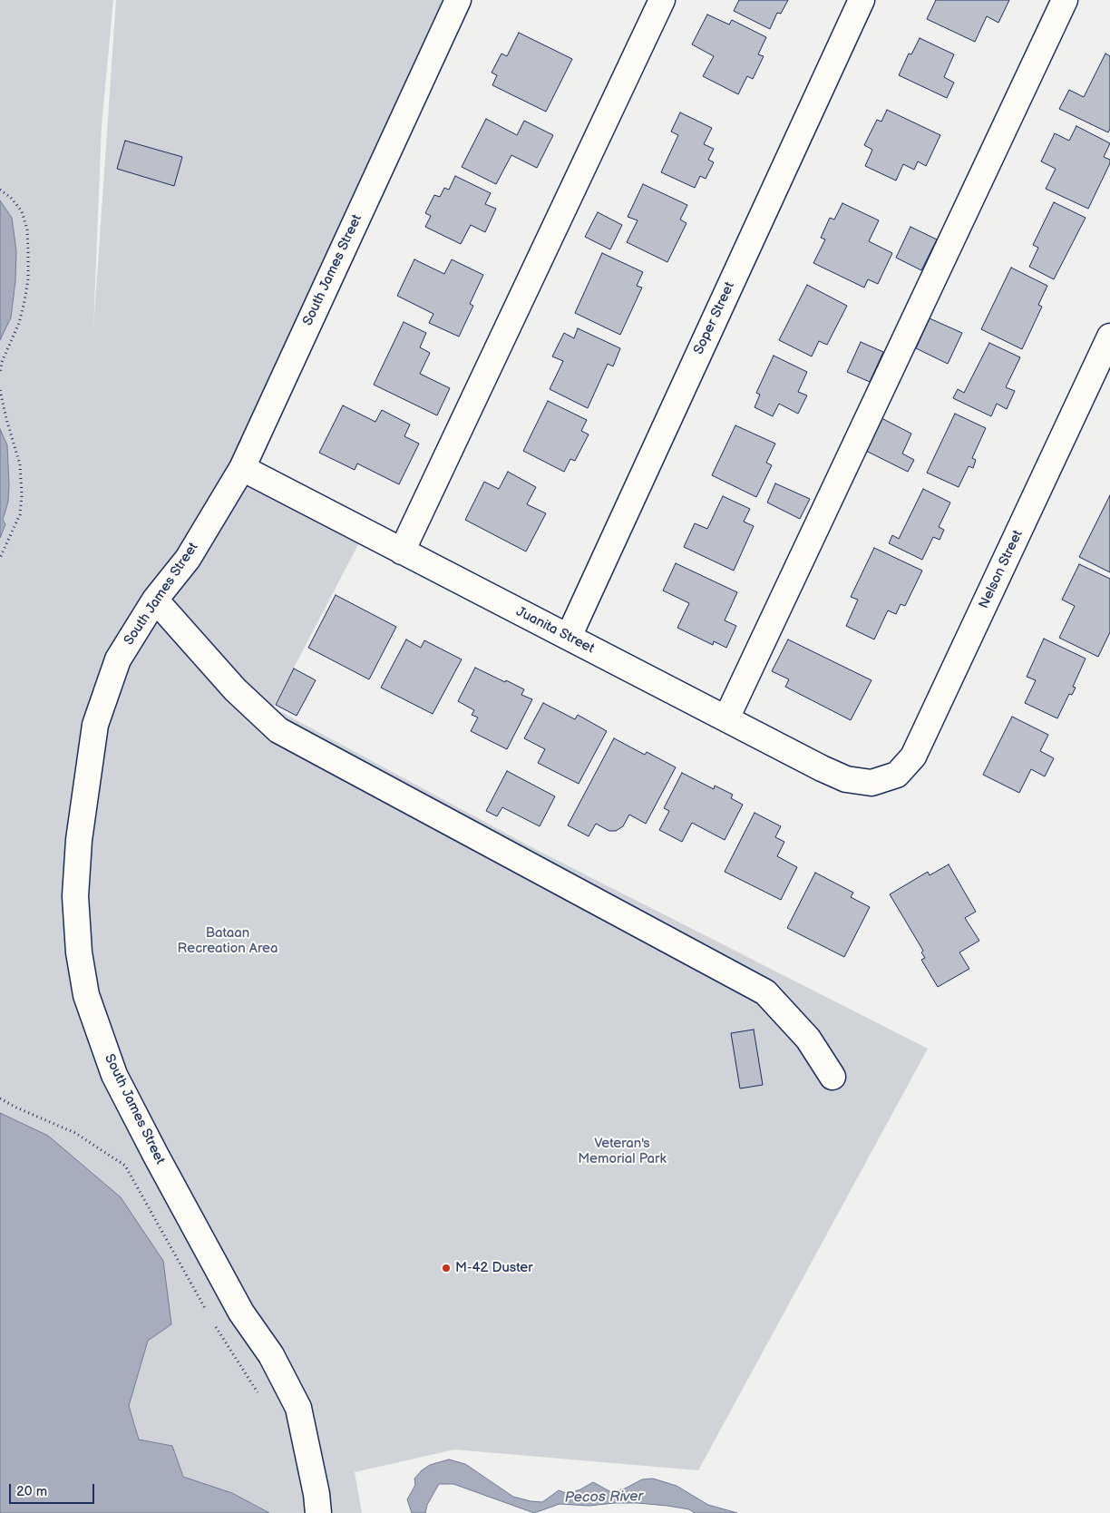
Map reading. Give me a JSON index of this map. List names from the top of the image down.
{
  "streets": {
    "street": [
      "South James Street",
      "Soper Street",
      "Nelson Street",
      "Juanita Street"
    ]
  },
  "crossings": [
    ["South James Street", "Juanita Street"],
    ["Soper Street", "Juanita Street"],
    ["Nelson Street", "Juanita Street"]
  ],
  "water": ["Pecos River"],
  "parks": ["Bataan Recreation Area", "Veteran's Memorial Park"],
  "places": ["M-42 Duster"],
  "scale_bar": "20 m"
}
